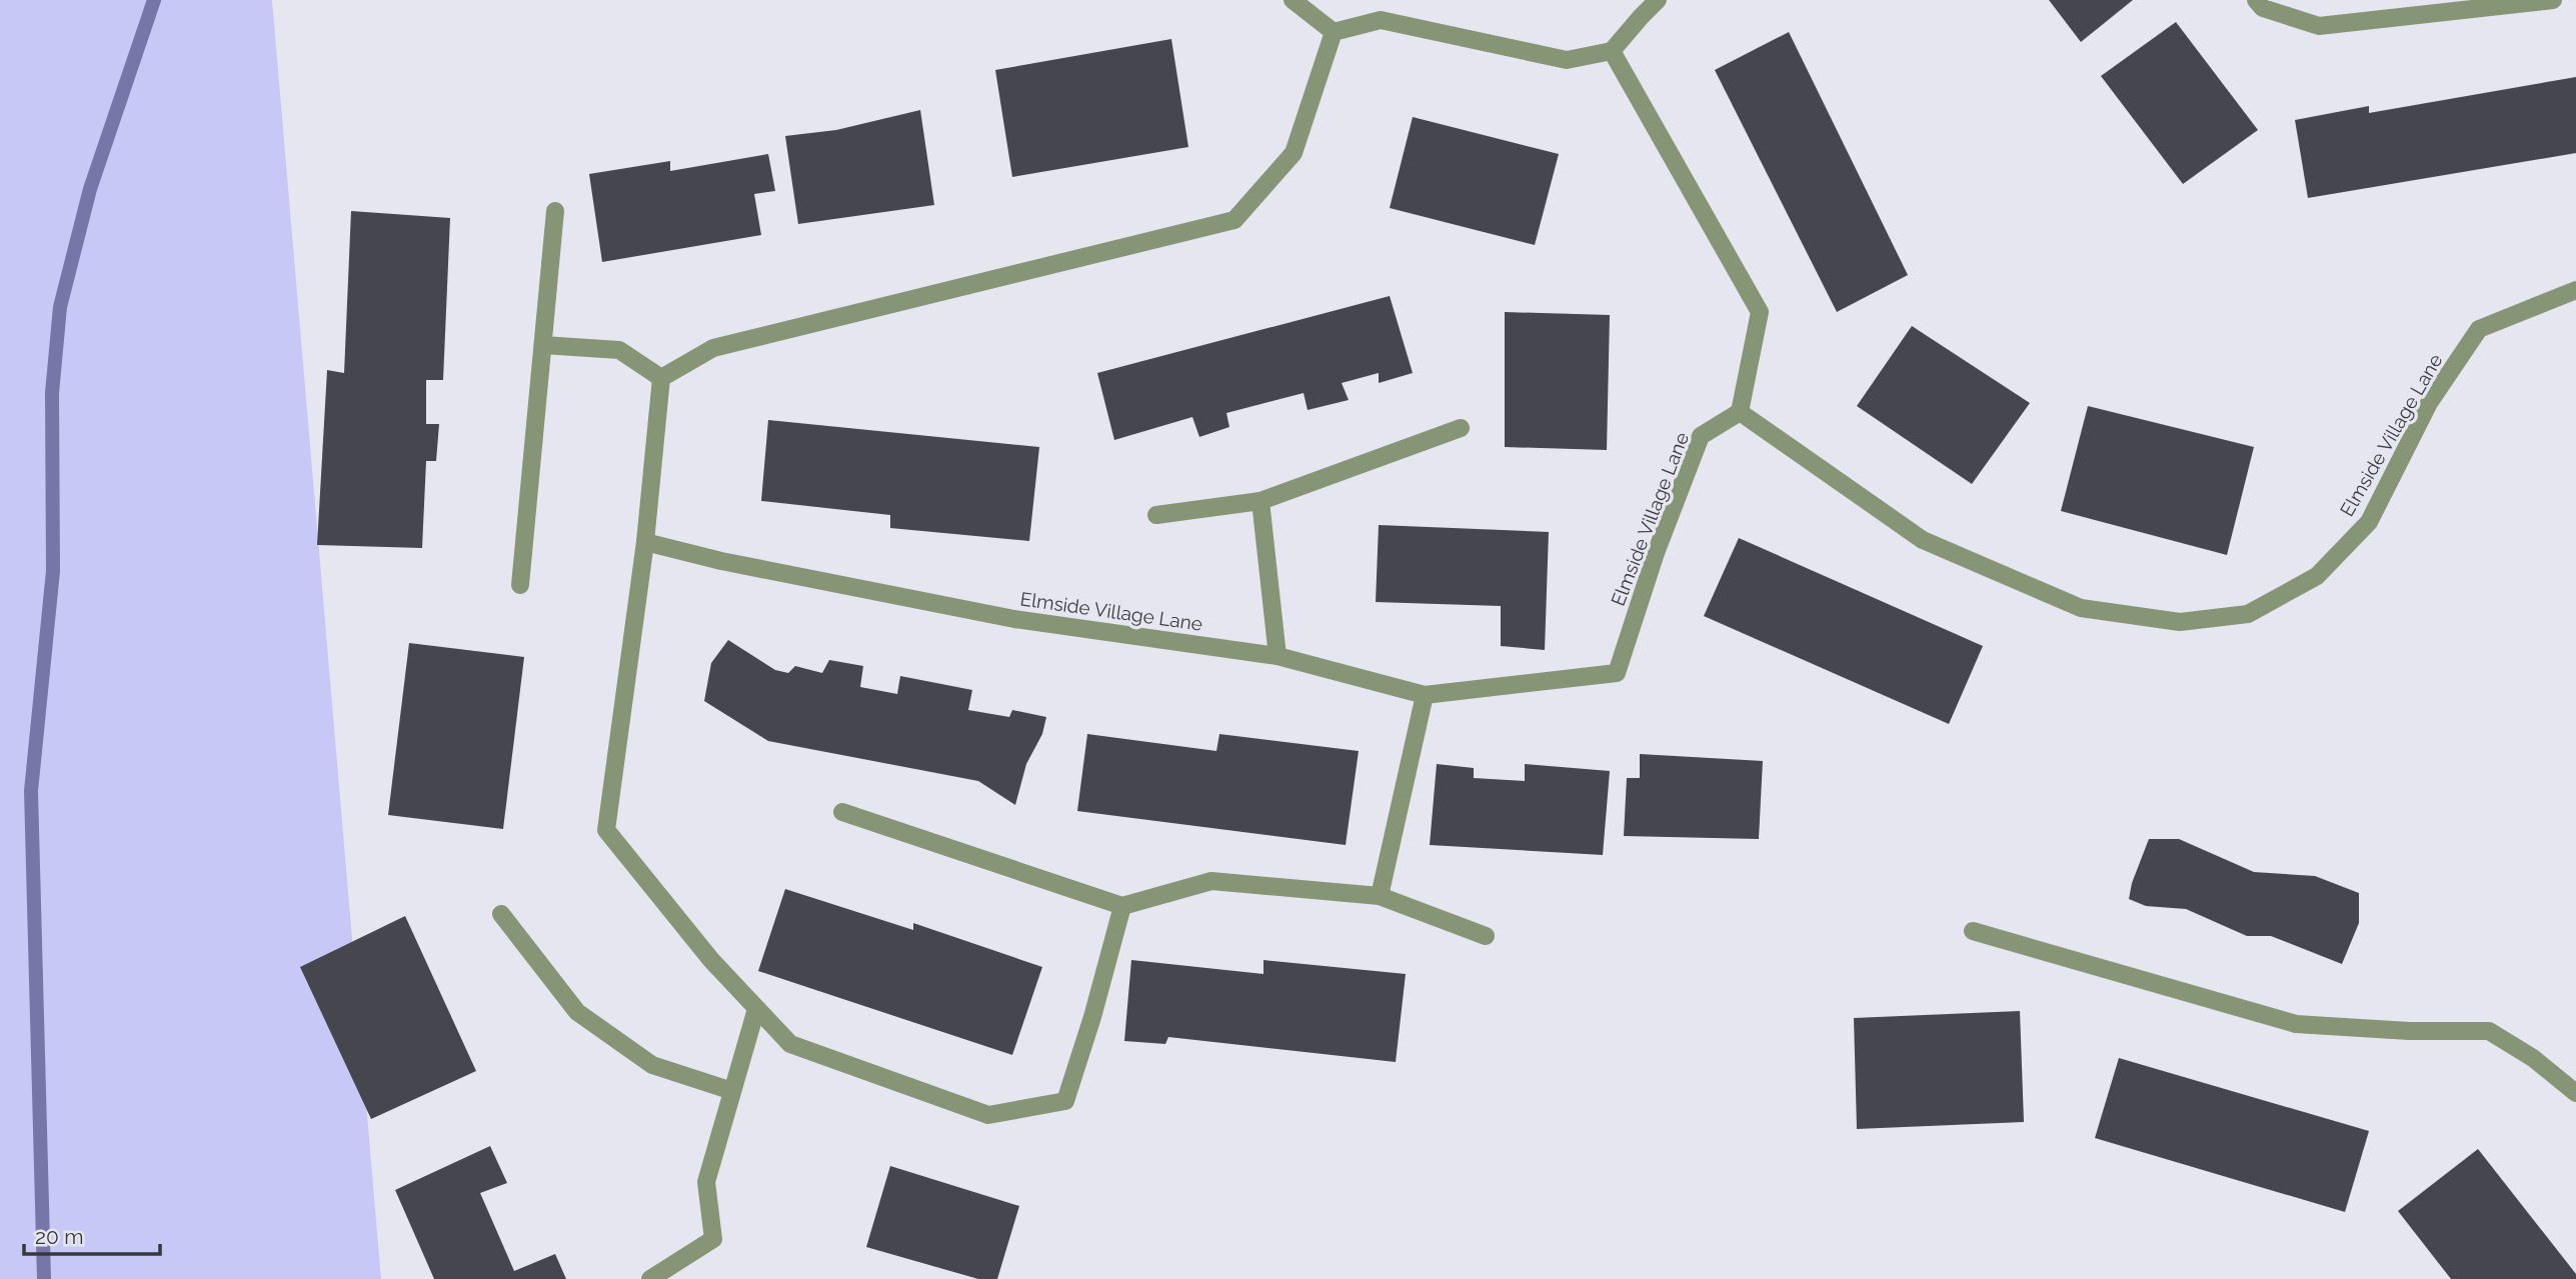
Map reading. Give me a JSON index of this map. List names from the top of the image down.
{
  "streets": {
    "street": ["Elmside Village Lane"]
  },
  "scale_bar": "20 m"
}
